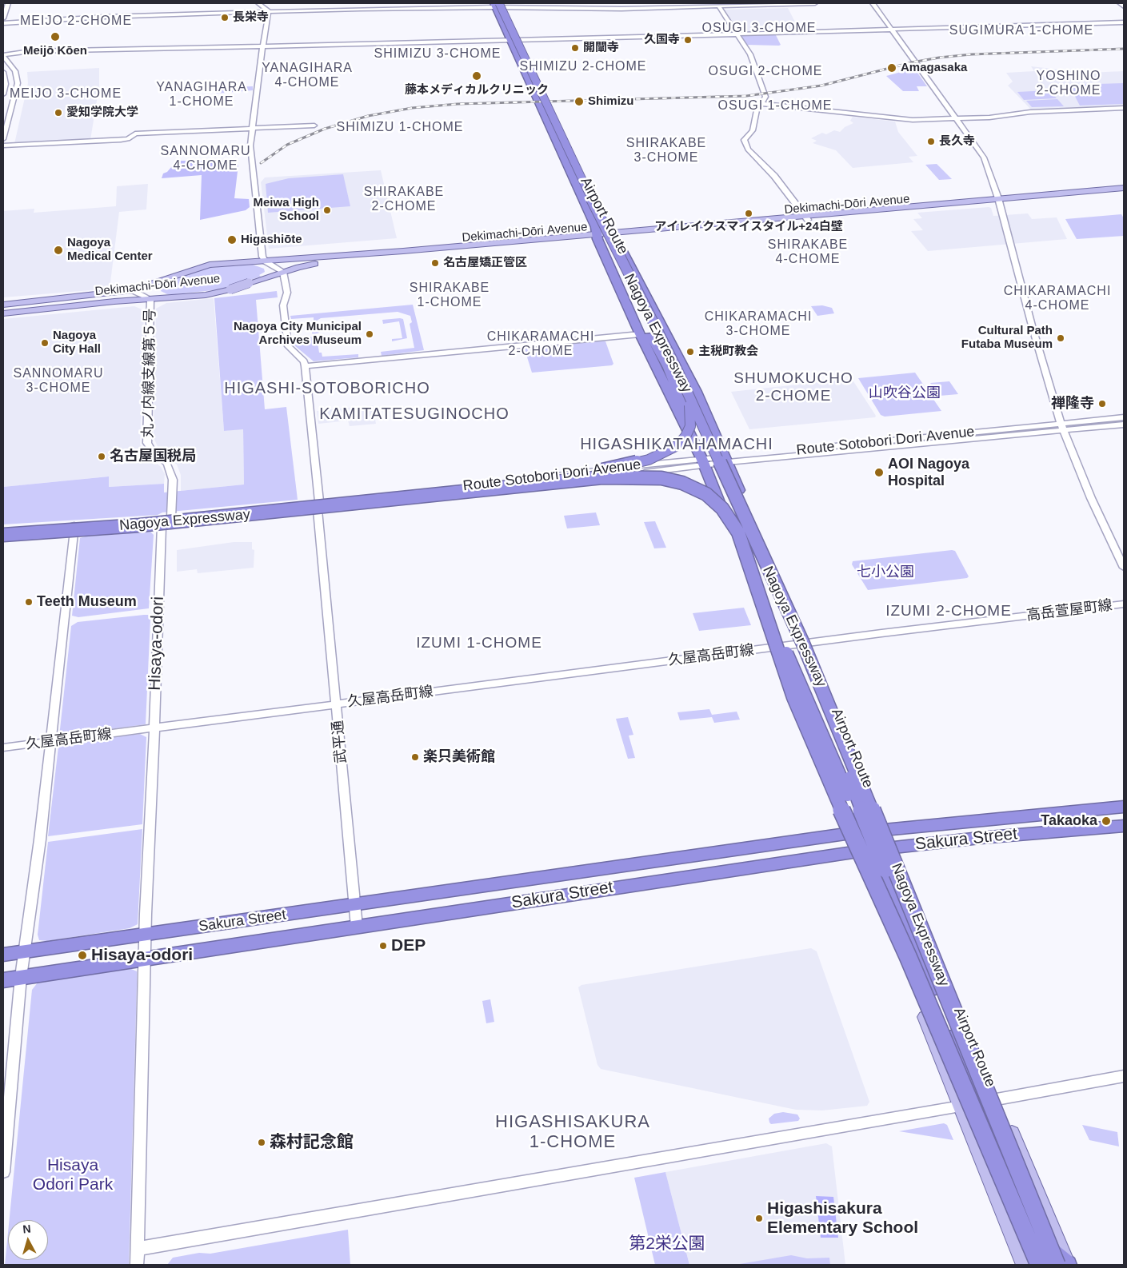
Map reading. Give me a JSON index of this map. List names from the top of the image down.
{
  "streets": {
    "highway": ["Airport Route", "Nagoya Expressway", "Sakura Street"],
    "main road": ["Dekimachi-Dōri Avenue"],
    "street": [
      "丸ノ内線支線第５号",
      "Route Sotobori Dori Avenue",
      "高岳萱屋町線",
      "Hisaya-odori",
      "久屋高岳町線",
      "武平通"
    ]
  },
  "crossings": [
    ["Dekimachi-Dōri Avenue", "Airport Route"],
    ["Dekimachi-Dōri Avenue", "丸ノ内線支線第５号"],
    ["Airport Route", "Nagoya Expressway"],
    ["Airport Route", "Route Sotobori Dori Avenue"],
    ["Airport Route", "高岳萱屋町線"],
    ["Airport Route", "Sakura Street"],
    ["丸ノ内線支線第５号", "Route Sotobori Dori Avenue"],
    ["Route Sotobori Dori Avenue", "Hisaya-odori"],
    ["Route Sotobori Dori Avenue", "武平通"],
    ["高岳萱屋町線", "久屋高岳町線"],
    ["Hisaya-odori", "久屋高岳町線"],
    ["Hisaya-odori", "Sakura Street"],
    ["久屋高岳町線", "武平通"],
    ["武平通", "Sakura Street"]
  ],
  "districts": [
    "MEIJO 2-CHOME",
    "OSUGI 3-CHOME",
    "SUGIMURA 1-CHOME",
    "SHIMIZU 3-CHOME",
    "SHIMIZU 2-CHOME",
    "YANAGIHARA 4-CHOME",
    "OSUGI 2-CHOME",
    "YOSHINO 2-CHOME",
    "YANAGIHARA 1-CHOME",
    "MEIJO 3-CHOME",
    "OSUGI 1-CHOME",
    "SHIMIZU 1-CHOME",
    "SHIRAKABE 3-CHOME",
    "SANNOMARU 4-CHOME",
    "SHIRAKABE 2-CHOME",
    "SHIRAKABE 4-CHOME",
    "SHIRAKABE 1-CHOME",
    "CHIKARAMACHI 4-CHOME",
    "CHIKARAMACHI 3-CHOME",
    "CHIKARAMACHI 2-CHOME",
    "SANNOMARU 3-CHOME",
    "SHUMOKUCHO 2-CHOME",
    "HIGASHI-SOTOBORICHO",
    "KAMITATESUGINOCHO",
    "HIGASHIKATAHAMACHI",
    "IZUMI 2-CHOME",
    "IZUMI 1-CHOME",
    "HIGASHISAKURA 1-CHOME"
  ],
  "parks": [
    "山吹谷公園",
    "七小公園",
    "Hisaya Odori Park",
    "第2栄公園"
  ],
  "places": [
    "長栄寺",
    "Meijō Kōen",
    "久国寺",
    "開闡寺",
    "Amagasaka",
    "藤本メディカルクリニック",
    "Shimizu",
    "愛知学院大学",
    "長久寺",
    "Meiwa High School",
    "アイレイクスマイスタイル+24白壁",
    "Higashiōte",
    "Nagoya Medical Center",
    "名古屋矯正管区",
    "Nagoya City Municipal Archives Museum",
    "Cultural Path Futaba Museum",
    "Nagoya City Hall",
    "主税町教会",
    "禅隆寺",
    "名古屋国税局",
    "AOI Nagoya Hospital",
    "Teeth Museum",
    "楽只美術館",
    "Takaoka",
    "DEP",
    "Hisaya-odori",
    "森村記念館",
    "Higashisakura Elementary School"
  ],
  "north": "top"
}
